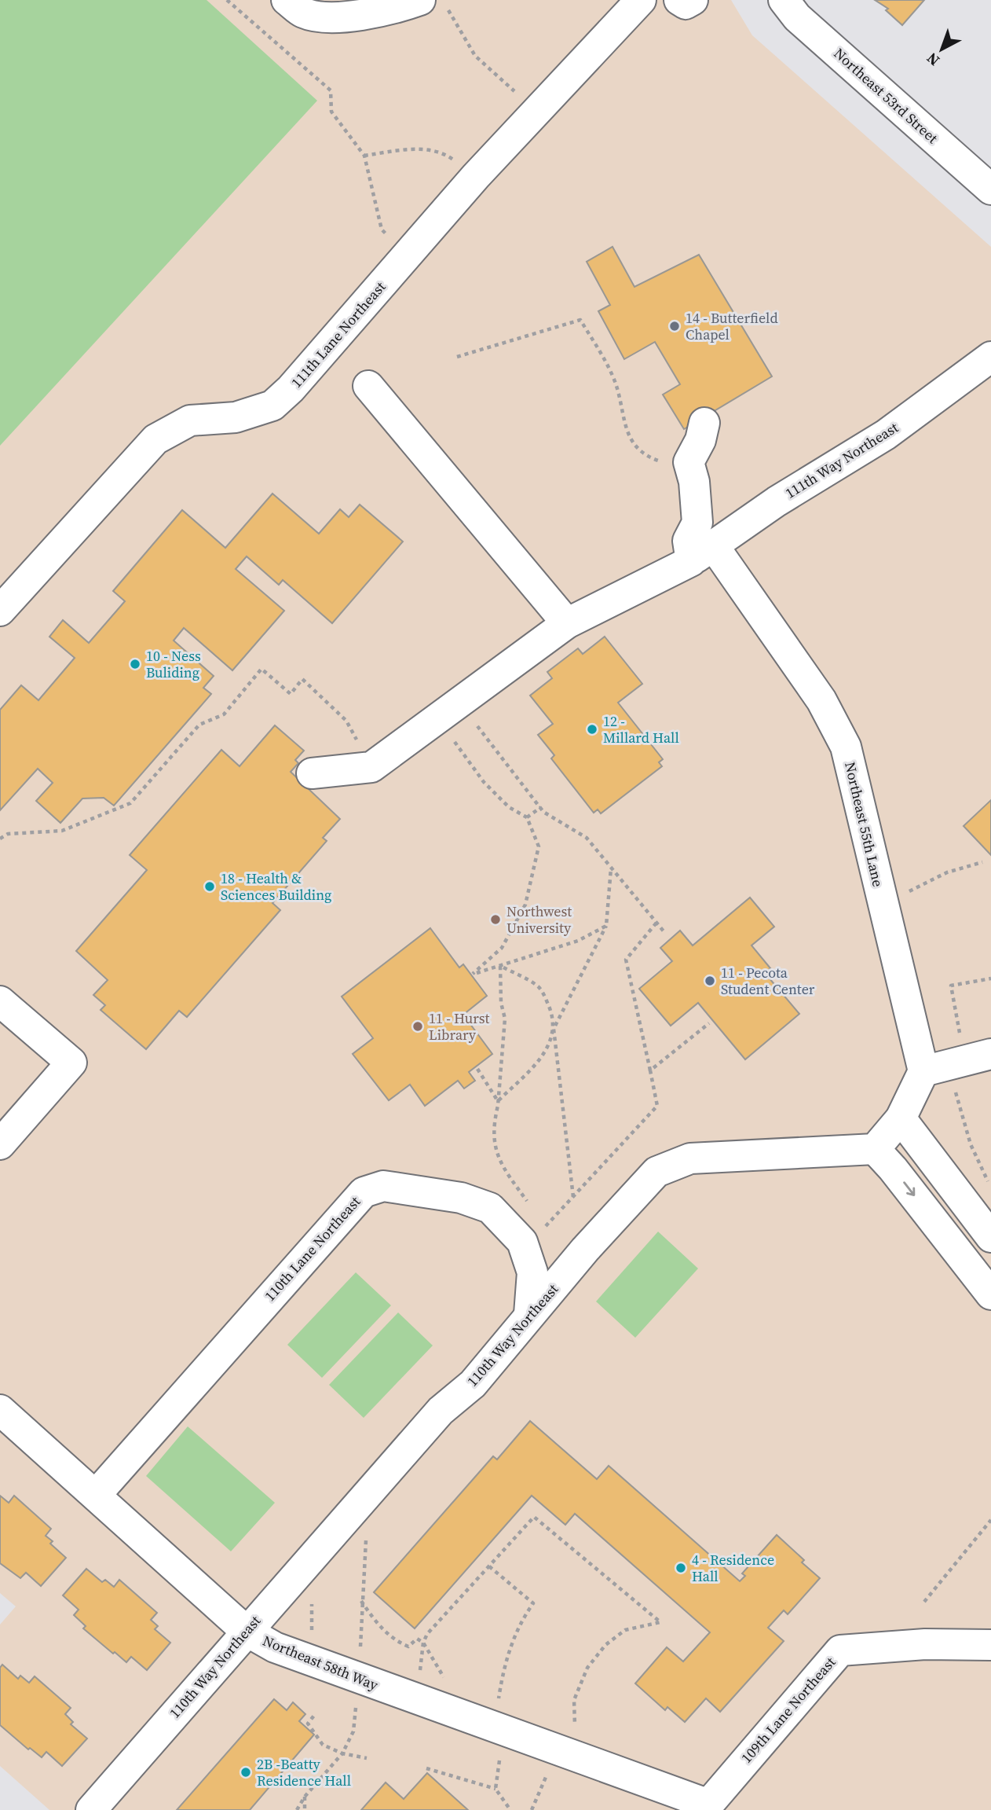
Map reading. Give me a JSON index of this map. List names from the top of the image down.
{
  "streets": {
    "street": [
      "Northeast 53rd Street",
      "111th Lane Northeast",
      "111th Way Northeast",
      "Northeast 55th Lane",
      "110th Lane Northeast",
      "110th Way Northeast",
      "Northeast 58th Way",
      "109th Lane Northeast"
    ]
  },
  "crossings": [
    ["111th Way Northeast", "Northeast 55th Lane"],
    ["110th Lane Northeast", "110th Way Northeast"],
    ["110th Lane Northeast", "Northeast 58th Way"],
    ["110th Way Northeast", "Northeast 58th Way"],
    ["Northeast 58th Way", "109th Lane Northeast"]
  ],
  "places": [
    "14 - Butterfield Chapel",
    "10 - Ness Buliding",
    "12 - Millard Hall",
    "18 - Health & Sciences Building",
    "Northwest University",
    "11 - Pecota Student Center",
    "11 - Hurst Library",
    "4 - Residence Hall",
    "2B -Beatty Residence Hall"
  ],
  "north": "bottom left"
}
